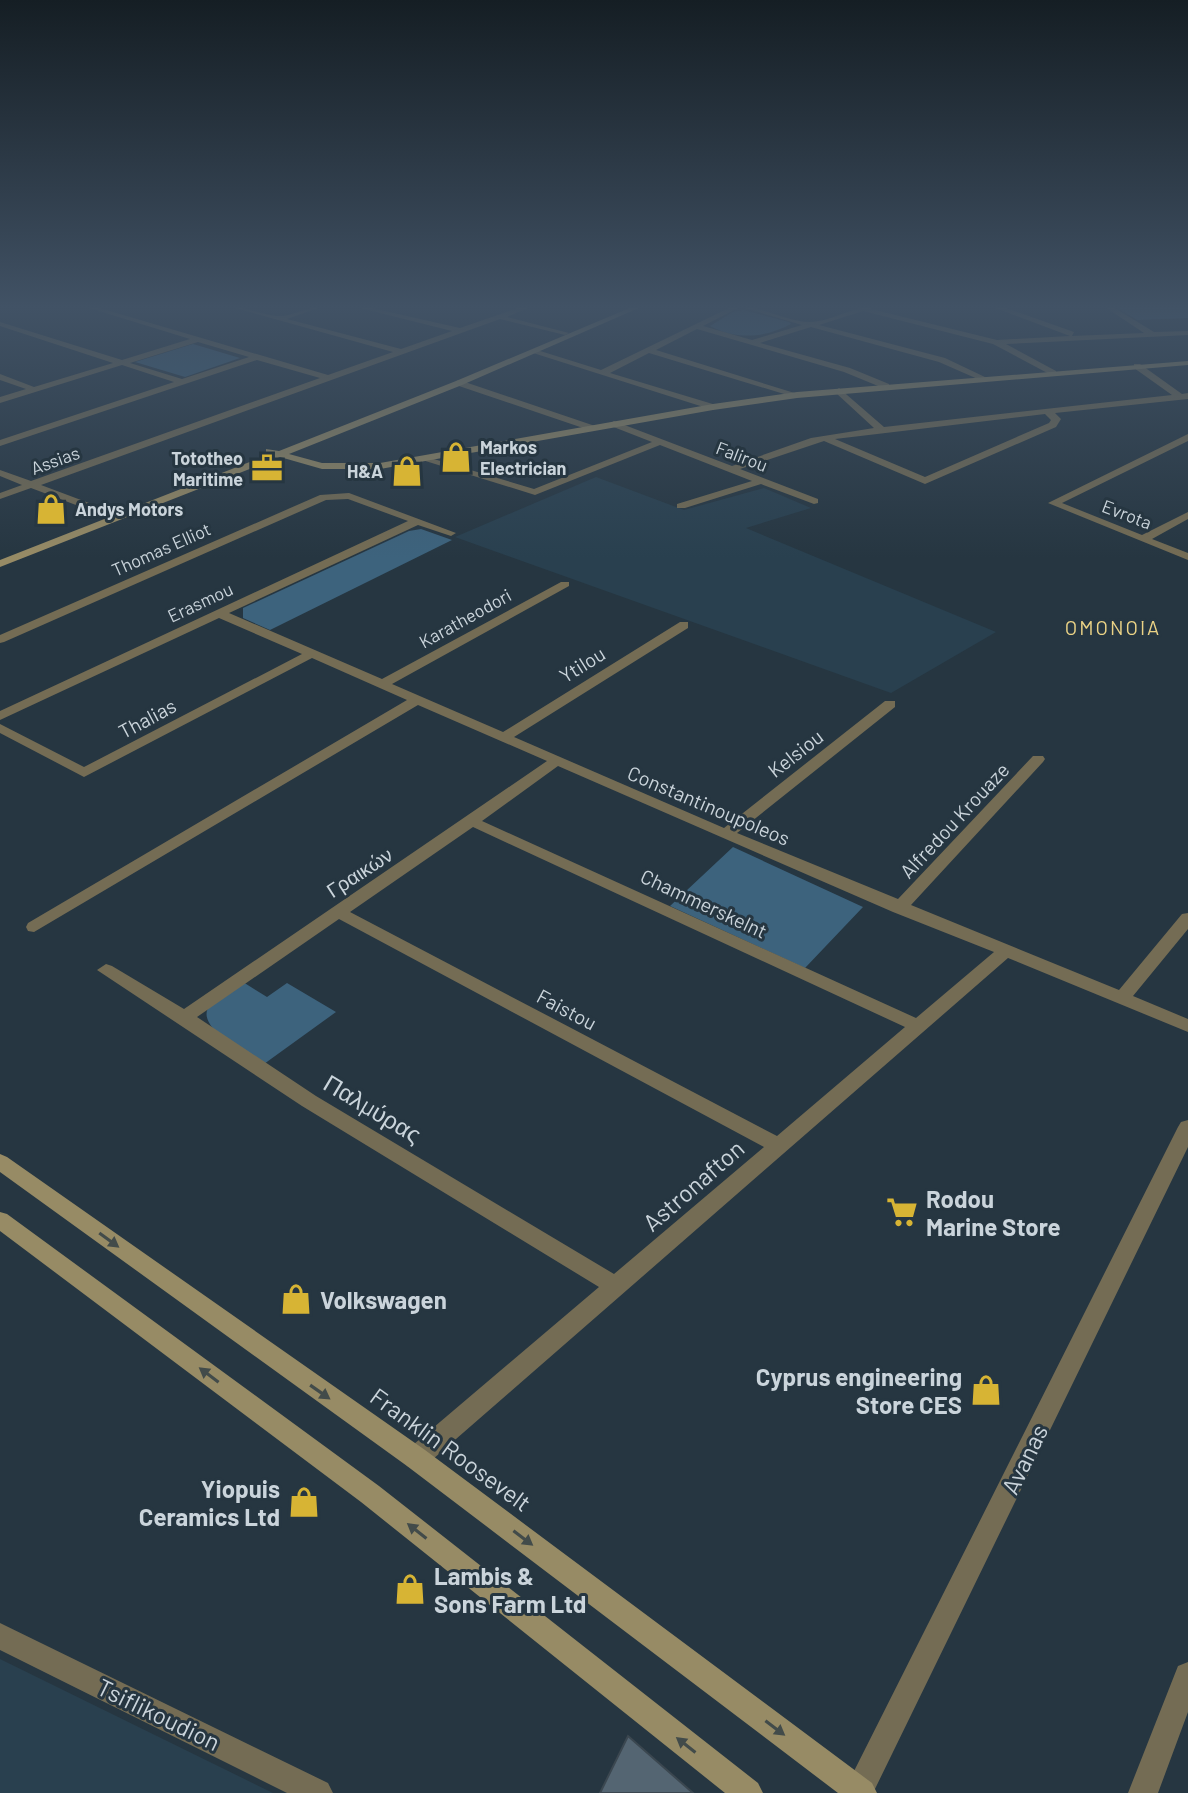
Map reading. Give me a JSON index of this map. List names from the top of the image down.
{
  "streets": {
    "main road": ["Franklin Roosevelt"],
    "street": [
      "Falirou",
      "Assias",
      "Evrota",
      "Thomas Elliot",
      "Erasmou",
      "Karatheodori",
      "Ytilou",
      "Thalias",
      "Kelsiou",
      "Constantinoupoleos",
      "Alfredou Krouaze",
      "Γραικών",
      "Chammerskelnt",
      "Faistou",
      "Παλμύρας",
      "Astronafton",
      "Avanas",
      "Tsiflikoudion"
    ]
  },
  "crossings": [
    ["Thomas Elliot", "Erasmou"],
    ["Erasmou", "Constantinoupoleos"],
    ["Karatheodori", "Constantinoupoleos"],
    ["Ytilou", "Constantinoupoleos"],
    ["Thalias", "Constantinoupoleos"],
    ["Kelsiou", "Constantinoupoleos"],
    ["Constantinoupoleos", "Alfredou Krouaze"],
    ["Constantinoupoleos", "Γραικών"],
    ["Constantinoupoleos", "Astronafton"],
    ["Γραικών", "Chammerskelnt"],
    ["Γραικών", "Faistou"],
    ["Γραικών", "Παλμύρας"],
    ["Chammerskelnt", "Astronafton"],
    ["Faistou", "Astronafton"],
    ["Παλμύρας", "Astronafton"],
    ["Astronafton", "Franklin Roosevelt"],
    ["Franklin Roosevelt", "Avanas"]
  ],
  "districts": ["OMONOIA"],
  "places": {
    "shop": [
      "Markos Electrician",
      "H&A",
      "Andys Motors",
      "Volkswagen",
      "Cyprus engineering Store CES",
      "Yiopuis Ceramics Ltd",
      "Lambis & Sons Farm Ltd"
    ],
    "office": ["Tototheo Maritime"],
    "supermarket": ["Rodou Marine Store"]
  }
}
